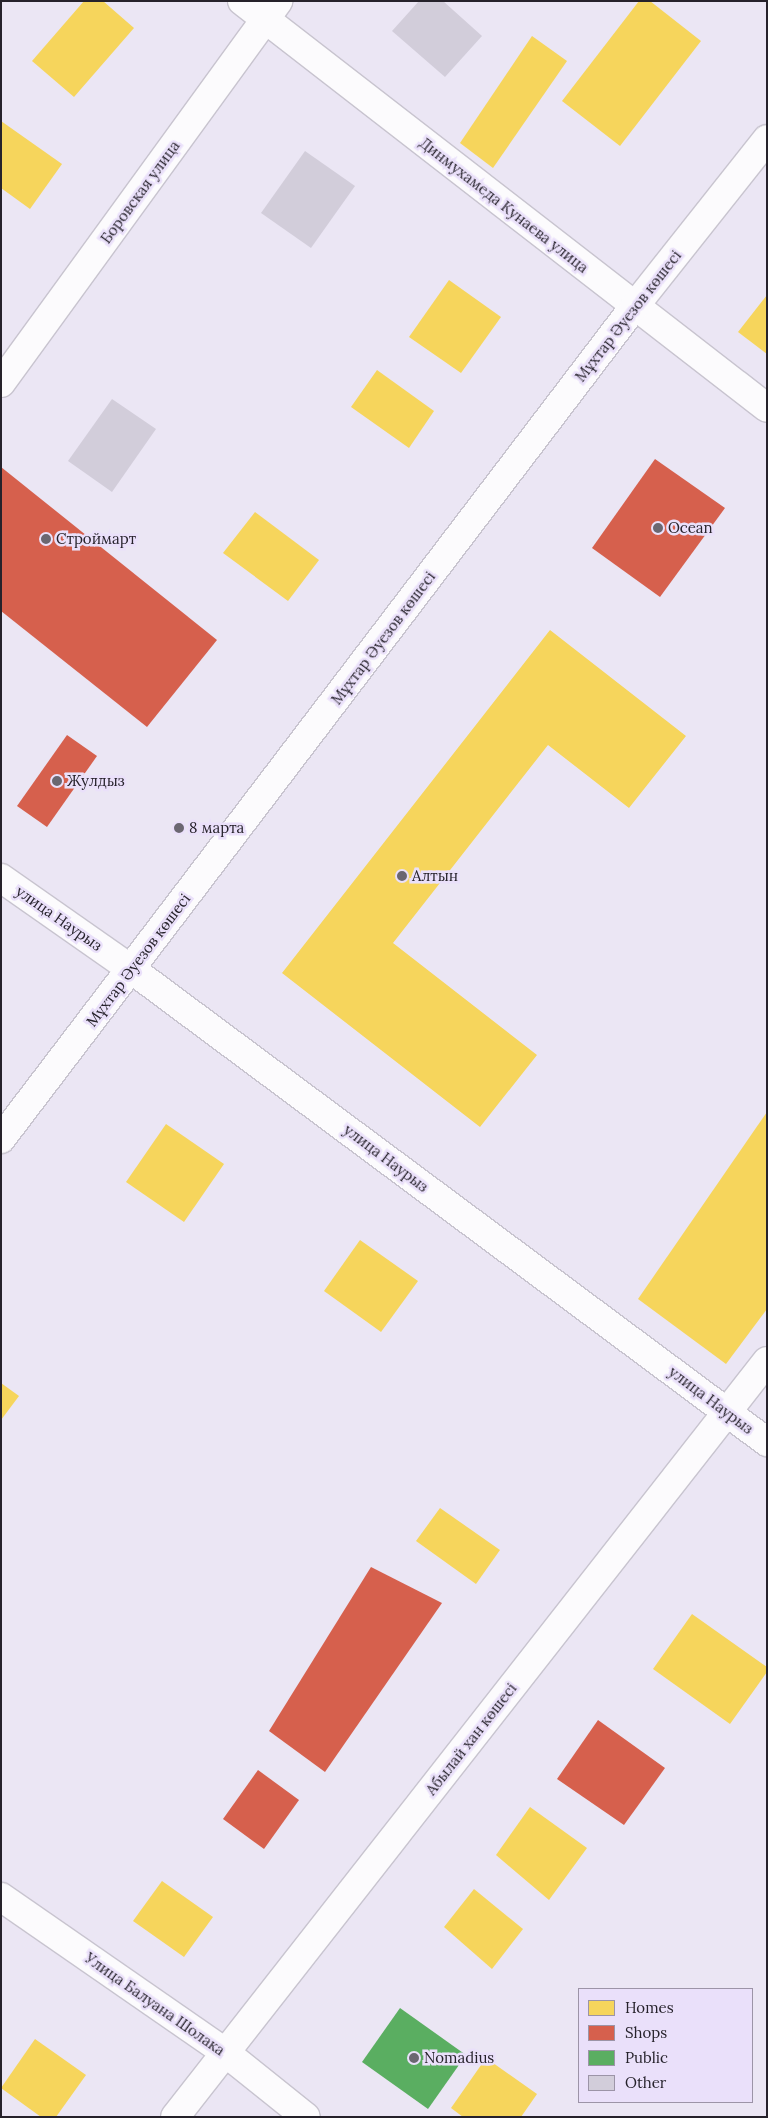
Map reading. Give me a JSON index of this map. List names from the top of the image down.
{
  "streets": {
    "street": [
      "Боровская улица",
      "Динмухамеда Кунаева улица",
      "Мұхтар Әуезов көшесі",
      "улица Наурыз",
      "Абылай хан көшесі",
      "Улица Балуана Шолака"
    ]
  },
  "crossings": [
    ["Боровская улица", "Динмухамеда Кунаева улица"],
    ["Динмухамеда Кунаева улица", "Мұхтар Әуезов көшесі"],
    ["Мұхтар Әуезов көшесі", "улица Наурыз"],
    ["улица Наурыз", "Абылай хан көшесі"],
    ["Абылай хан көшесі", "Улица Балуана Шолака"]
  ],
  "places": [
    "Ocean",
    "Строймарт",
    "Жулдыз",
    "8 марта",
    "Алтын",
    "Nomadius"
  ],
  "legend": [
    "Homes",
    "Shops",
    "Public",
    "Other"
  ]
}
